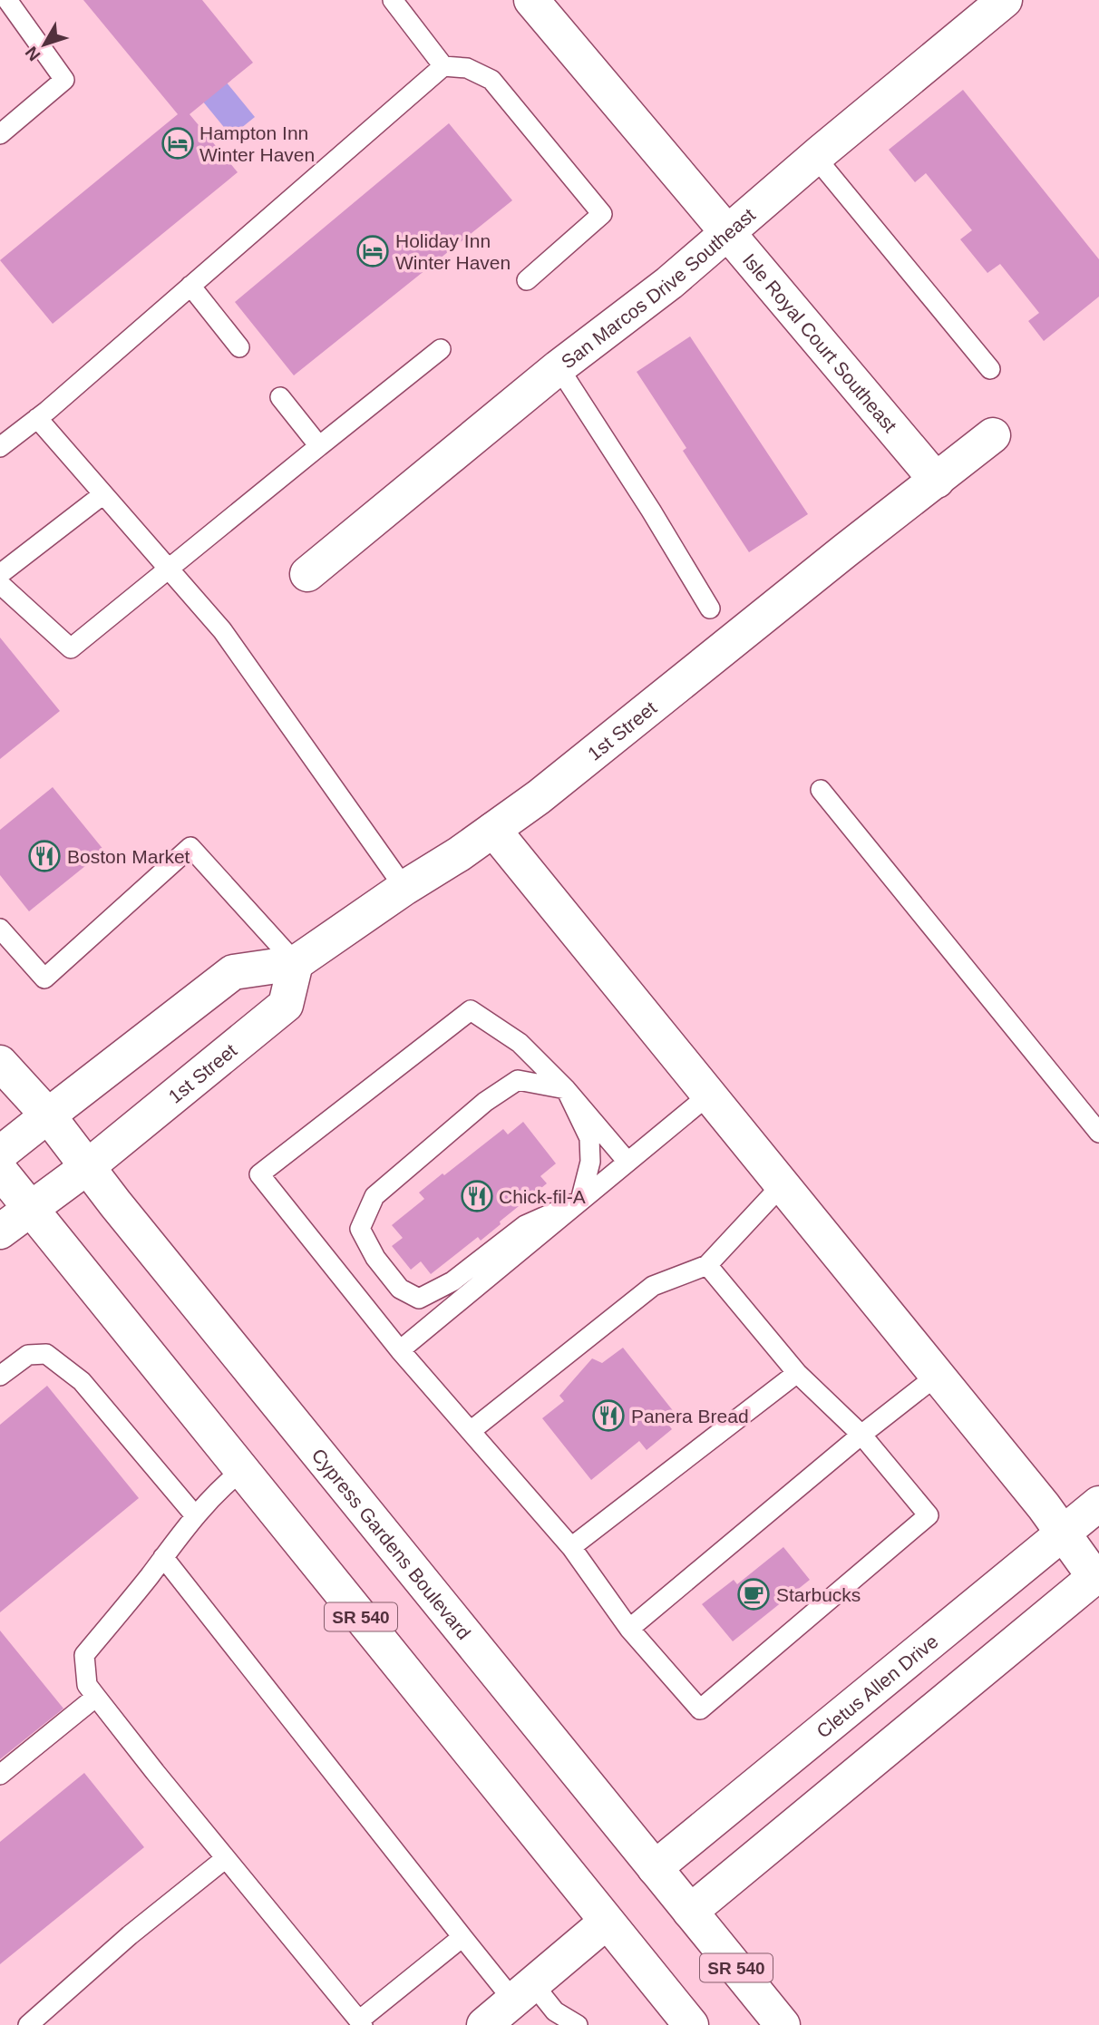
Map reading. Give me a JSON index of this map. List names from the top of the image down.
{
  "streets": {
    "street": [
      "San Marcos Drive Southeast",
      "Isle Royal Court Southeast",
      "1st Street",
      "Cypress Gardens Boulevard",
      "SR 540",
      "Cletus Allen Drive"
    ]
  },
  "crossings": [
    ["San Marcos Drive Southeast", "Isle Royal Court Southeast"],
    ["Isle Royal Court Southeast", "1st Street"],
    ["1st Street", "Cypress Gardens Boulevard"],
    ["1st Street", "SR 540"],
    ["Cypress Gardens Boulevard", "Cletus Allen Drive"]
  ],
  "places": {
    "hotel": ["Hampton Inn Winter Haven", "Holiday Inn Winter Haven"],
    "restaurant": ["Boston Market", "Chick-fil-A", "Panera Bread"],
    "cafe": ["Starbucks"]
  },
  "north": "bottom left"
}
